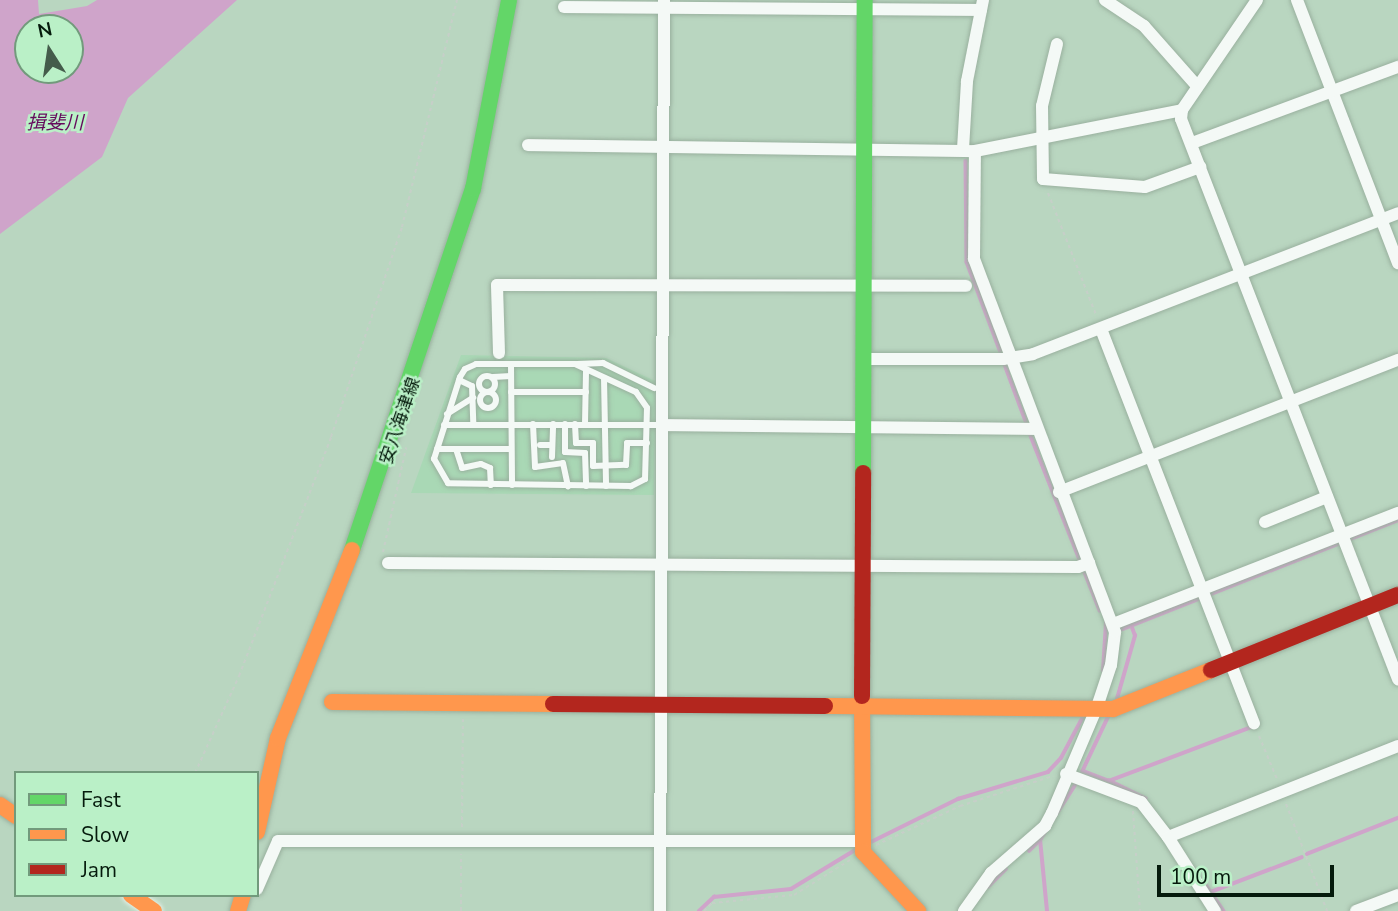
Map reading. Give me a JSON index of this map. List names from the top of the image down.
{
  "streets": {
    "street": ["安八海津線"]
  },
  "water": ["揖斐川"],
  "legend": ["Fast", "Slow", "Jam"],
  "scale_bar": "100 m",
  "north": "top"
}
